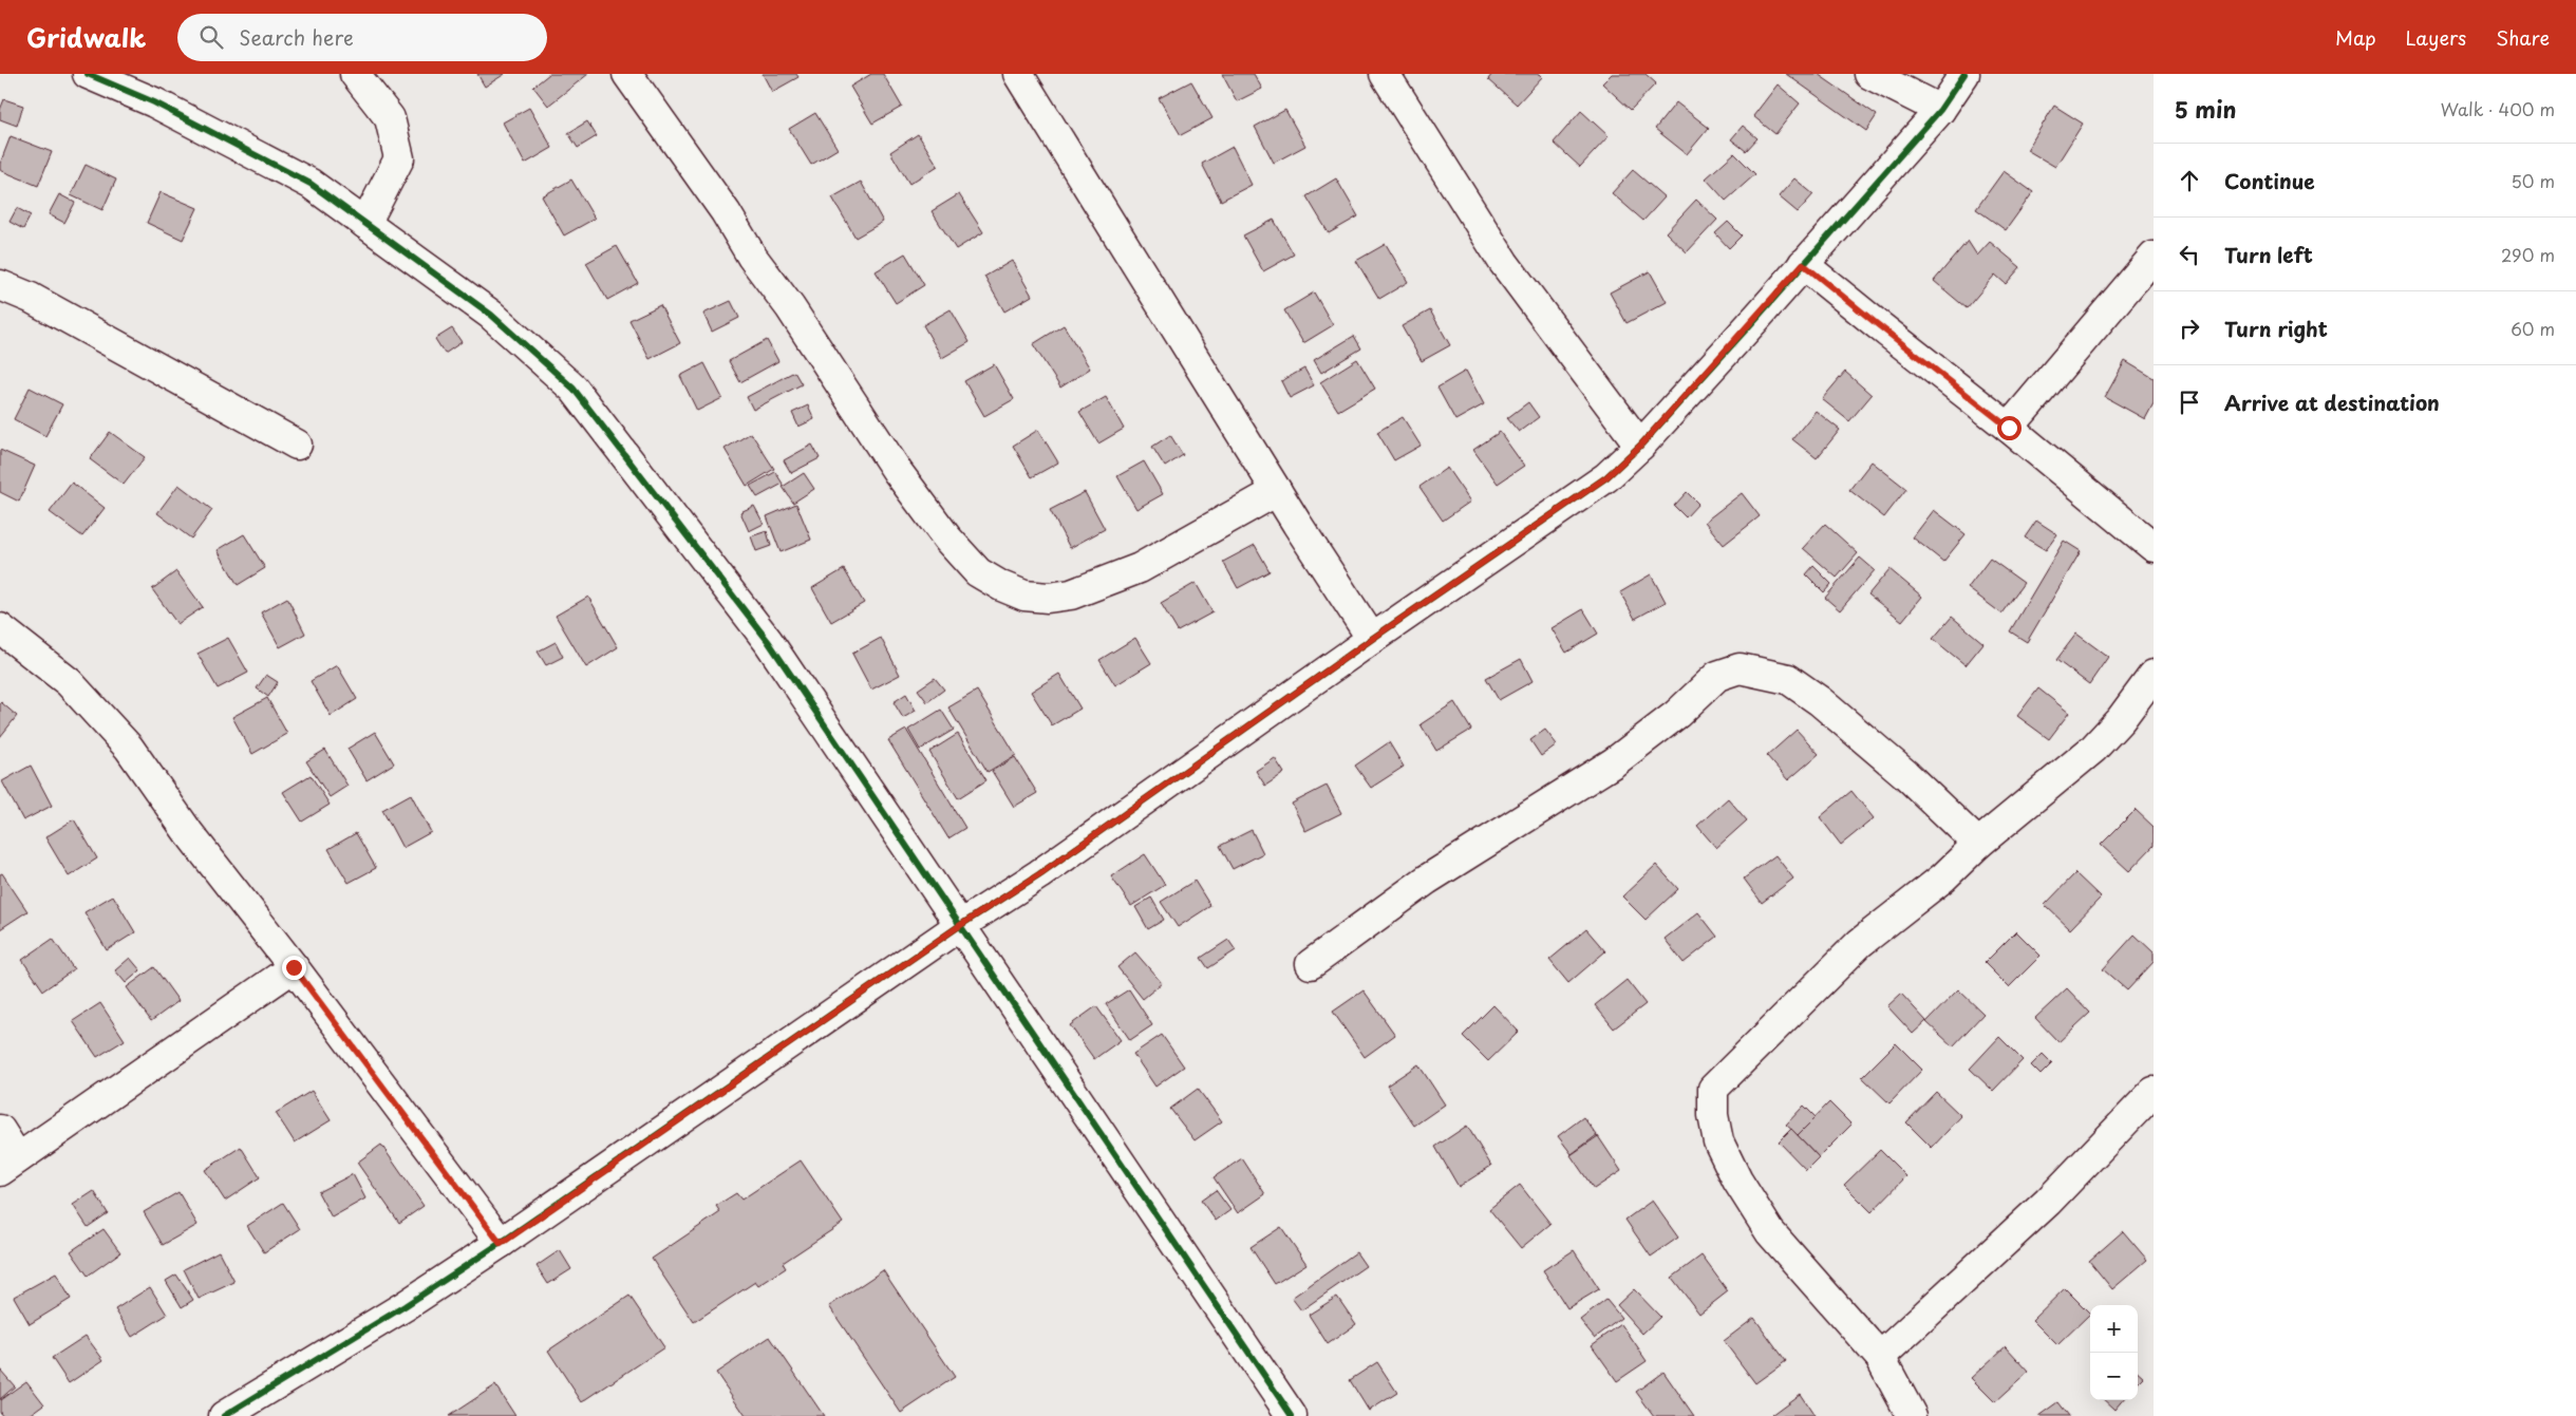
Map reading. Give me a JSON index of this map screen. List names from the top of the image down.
{
  "page": {
    "header": "Gridwalk",
    "search": "Search here",
    "nav": ["Map", "Layers", "Share"],
    "heading": ["5 min", "Walk · 400 m"],
    "list": [
      ["Continue", "50 m"],
      ["Turn left", "290 m"],
      ["Turn right", "60 m"],
      "Arrive at destination"
    ],
    "map_buttons": ["+", "−"]
  }
}
